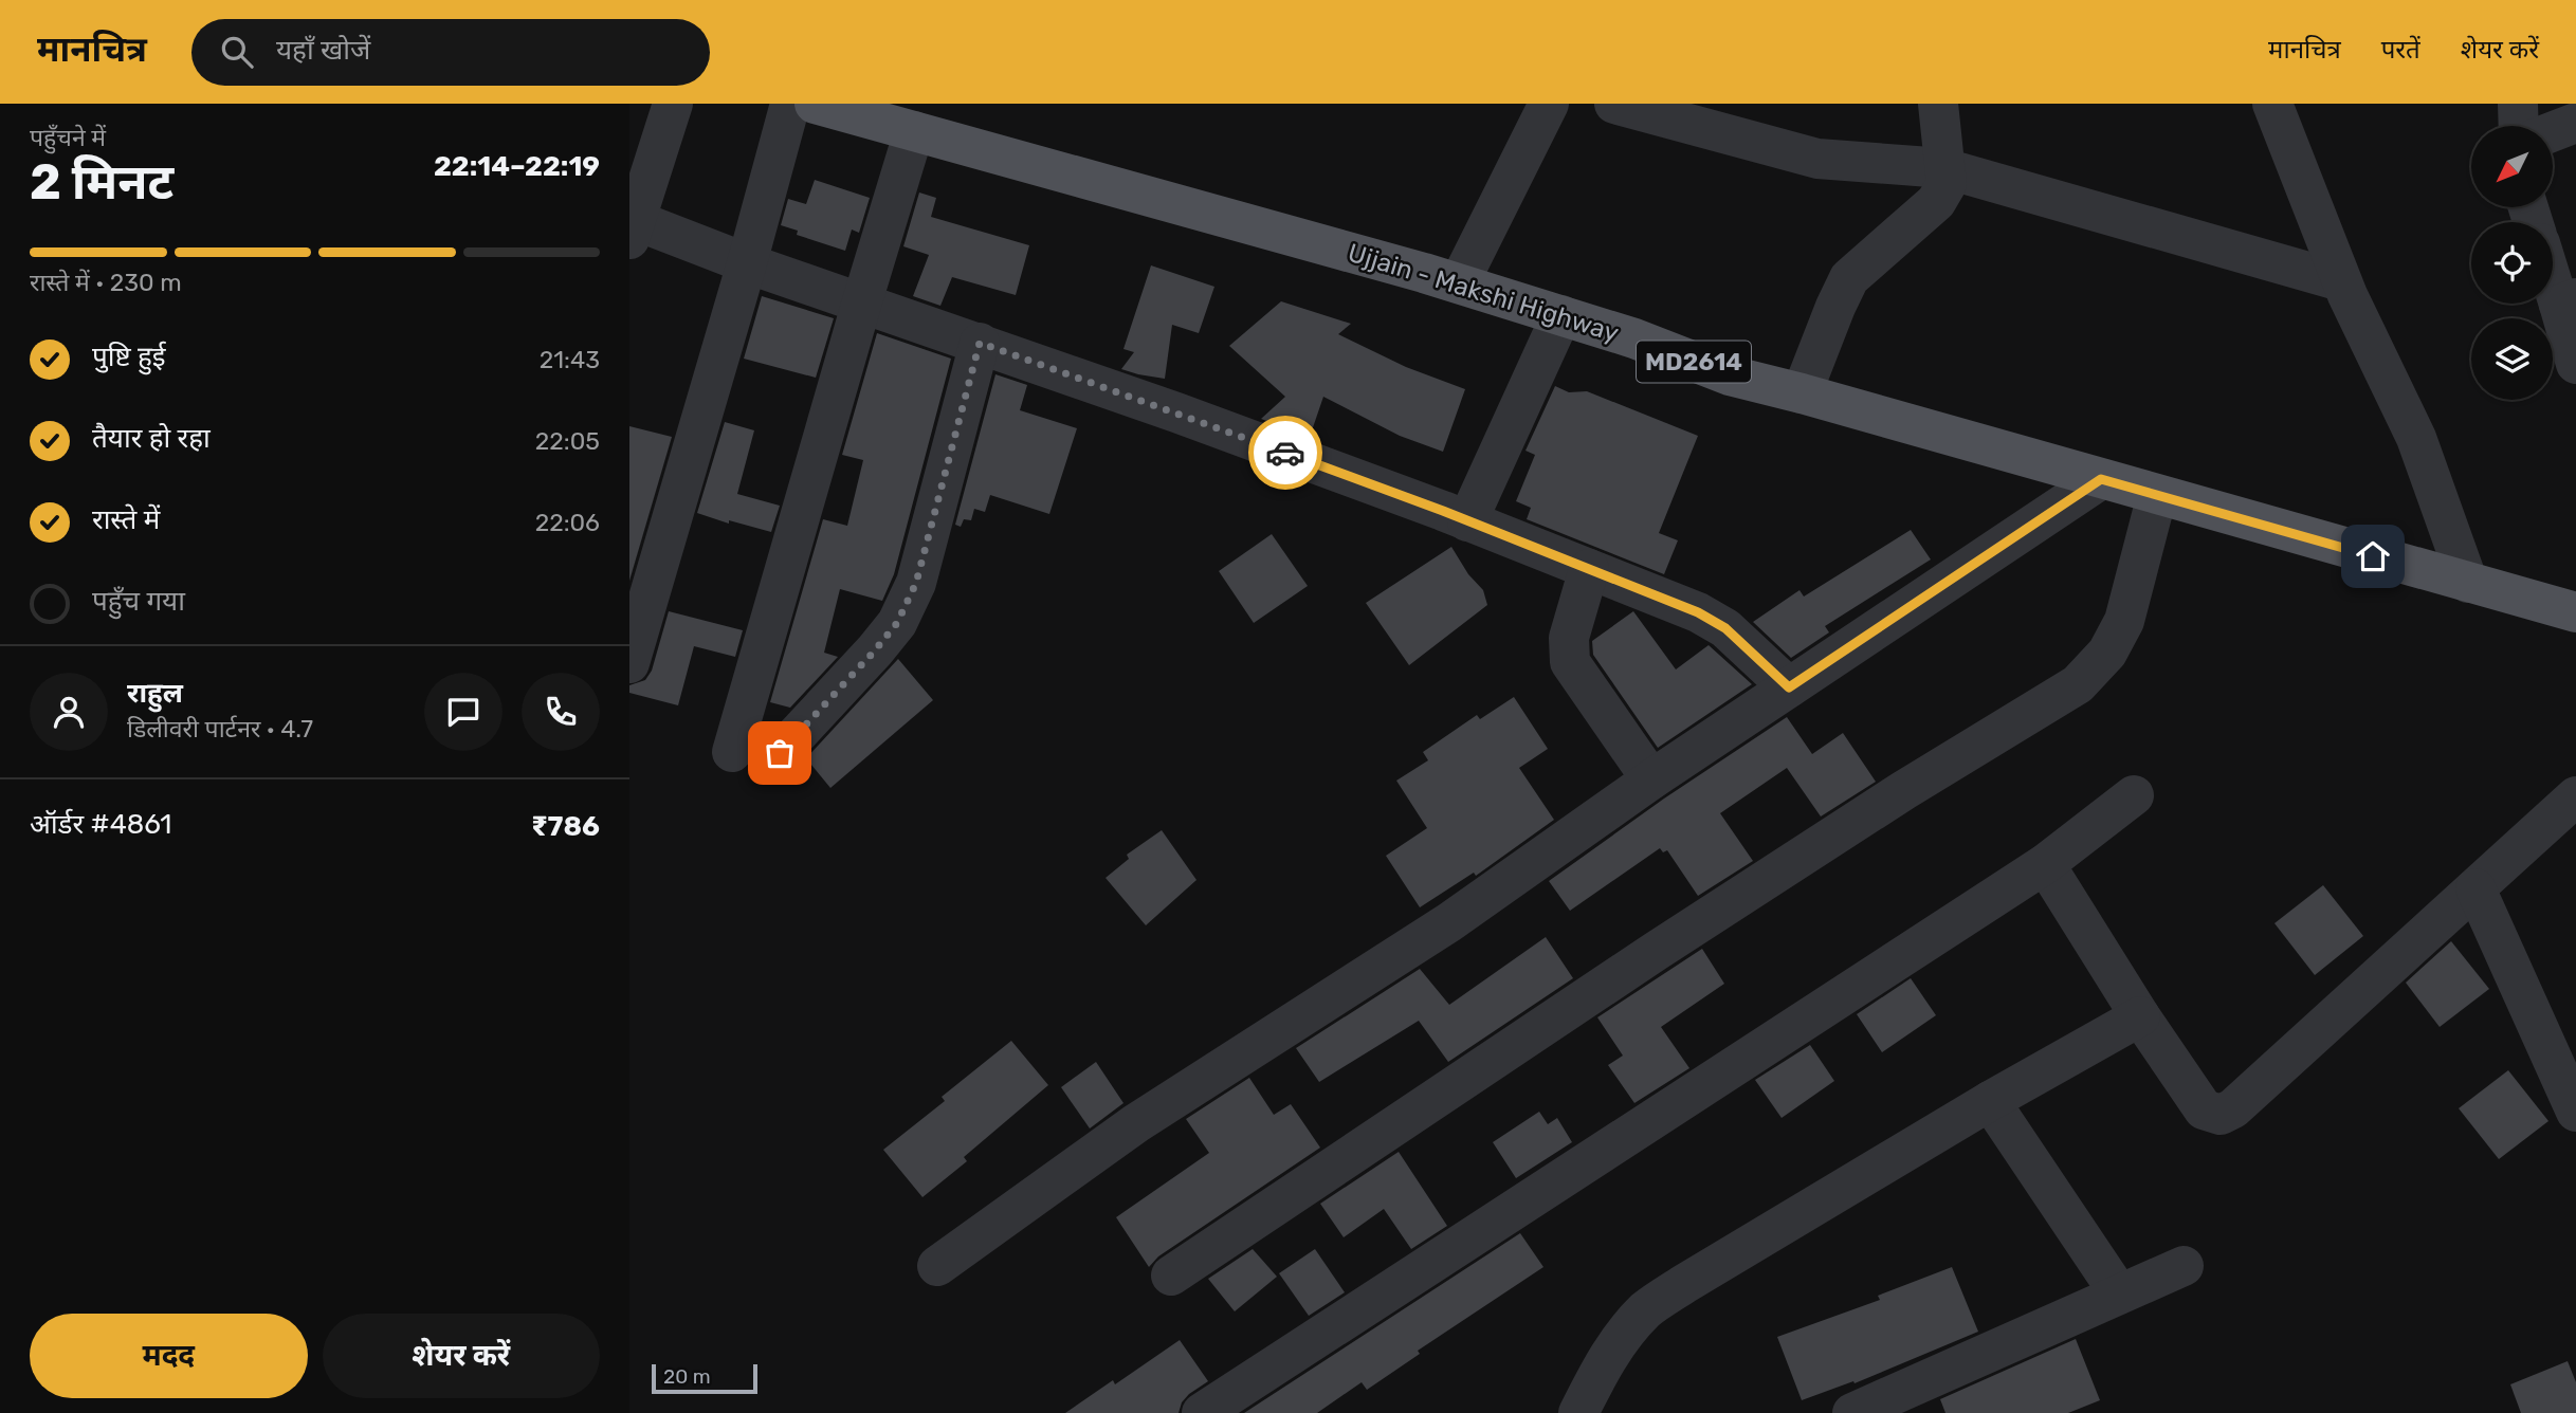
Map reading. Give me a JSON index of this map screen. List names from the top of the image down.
{
  "streets": {
    "main road": ["Ujjain - Makshi Highway", "MD2614"]
  },
  "scale_bar": "20 m",
  "north": "bottom left",
  "page": {
    "header": "मानचित्र",
    "search": "यहाँ खोजें",
    "nav": ["मानचित्र", "परतें", "शेयर करें"],
    "heading": ["2 मिनट", "पहुँचने में", "22:14–22:19"],
    "panel": [
      "राहुल",
      "डिलीवरी पार्टनर · 4.7",
      "ऑर्डर #4861",
      "₹786"
    ],
    "bar": "रास्ते में · 230 m",
    "list": [
      ["पुष्टि हुई", "21:43"],
      ["तैयार हो रहा", "22:05"],
      ["रास्ते में", "22:06"],
      "पहुँच गया"
    ],
    "buttons": ["मदद", "शेयर करें"],
    "scale": "20 m"
  }
}
